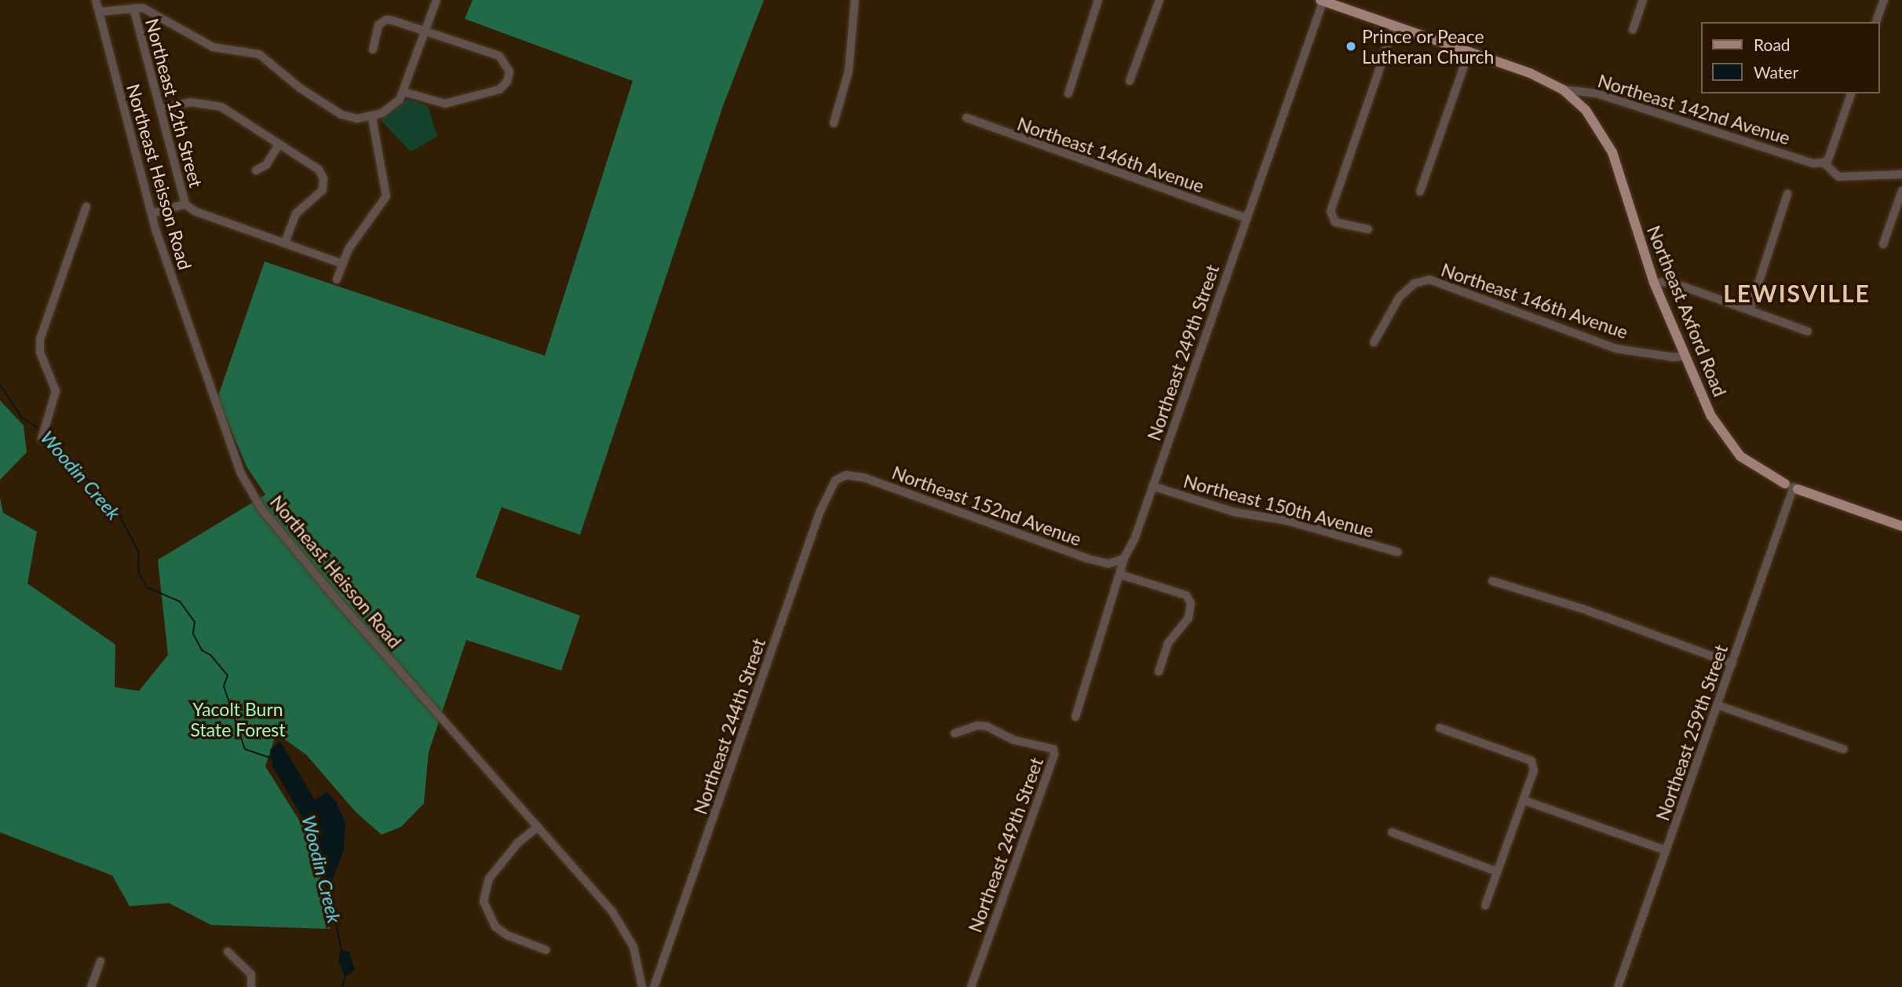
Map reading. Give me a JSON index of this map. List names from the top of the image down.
{
  "streets": {
    "main road": ["Northeast 142nd Avenue", "Northeast Axford Road"],
    "street": [
      "Northeast 12th Street",
      "Northeast 146th Avenue",
      "Northeast Heisson Road",
      "Northeast 249th Street",
      "Northeast 152nd Avenue",
      "Northeast 150th Avenue",
      "Northeast 244th Street",
      "Northeast 259th Street"
    ]
  },
  "crossings": [
    ["Northeast 142nd Avenue", "Northeast Axford Road"],
    ["Northeast 142nd Avenue", "Northeast 249th Street"],
    ["Northeast 146th Avenue", "Northeast Axford Road"],
    ["Northeast 146th Avenue", "Northeast 249th Street"],
    ["Northeast Axford Road", "Northeast 259th Street"],
    ["Northeast 249th Street", "Northeast 152nd Avenue"],
    ["Northeast 249th Street", "Northeast 150th Avenue"],
    ["Northeast 152nd Avenue", "Northeast 244th Street"]
  ],
  "districts": ["LEWISVILLE"],
  "water": ["Woodin Creek"],
  "parks": ["Yacolt Burn State Forest"],
  "places": ["Prince or Peace Lutheran Church"],
  "legend": ["Road", "Water"]
}
